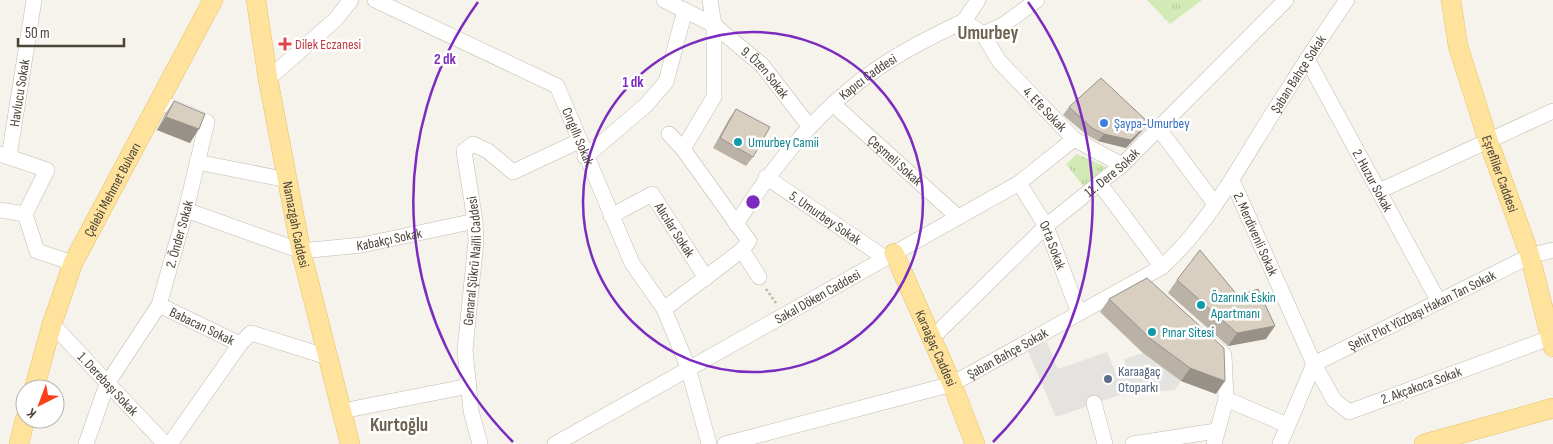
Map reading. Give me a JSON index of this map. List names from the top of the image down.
{
  "streets": {
    "main road": [
      "Eşrefliler Caddesi",
      "Çelebi Mehmet Bulvarı",
      "Namazgah Caddesi",
      "Karaağaç Caddesi"
    ],
    "street": [
      "Şaban Bahçe Sokak",
      "9. Özen Sokak",
      "Kapıcı Caddesi",
      "Havlucu Sokak",
      "4. Efe Sokak",
      "Cıngıllı Sokak",
      "Çeşmeli Sokak",
      "11. Dere Sokak",
      "2. Huzur Sokak",
      "5. Umurbey Sokak",
      "Alıcılar Sokak",
      "2. Önder Sokak",
      "2. Merdivenli Sokak",
      "Kabakçı Sokak",
      "Orta Sokak",
      "Genaral Şükrü Nailli Caddesi",
      "Sakal Döken Caddesi",
      "Şehit Plot Yüzbaşı Hakan Tan Sokak",
      "Babacan Sokak",
      "1. Derebaşı Sokak",
      "2. Akçakoca Sokak"
    ]
  },
  "crossings": [
    ["Şaban Bahçe Sokak", "2. Huzur Sokak"],
    ["Şaban Bahçe Sokak", "2. Merdivenli Sokak"],
    ["Şaban Bahçe Sokak", "Orta Sokak"],
    ["Şaban Bahçe Sokak", "Karaağaç Caddesi"],
    ["9. Özen Sokak", "Kapıcı Caddesi"],
    ["Kapıcı Caddesi", "Çeşmeli Sokak"],
    ["Kapıcı Caddesi", "5. Umurbey Sokak"],
    ["4. Efe Sokak", "11. Dere Sokak"],
    ["4. Efe Sokak", "Sakal Döken Caddesi"],
    ["Cıngıllı Sokak", "Alıcılar Sokak"],
    ["Cıngıllı Sokak", "Genaral Şükrü Nailli Caddesi"],
    ["Cıngıllı Sokak", "Sakal Döken Caddesi"],
    ["Çeşmeli Sokak", "Sakal Döken Caddesi"],
    ["11. Dere Sokak", "Orta Sokak"],
    ["11. Dere Sokak", "Karaağaç Caddesi"],
    ["Eşrefliler Caddesi", "Şehit Plot Yüzbaşı Hakan Tan Sokak"],
    ["Eşrefliler Caddesi", "2. Akçakoca Sokak"],
    ["2. Huzur Sokak", "Şehit Plot Yüzbaşı Hakan Tan Sokak"],
    ["Çelebi Mehmet Bulvarı", "2. Önder Sokak"],
    ["Çelebi Mehmet Bulvarı", "1. Derebaşı Sokak"],
    ["5. Umurbey Sokak", "Sakal Döken Caddesi"],
    ["5. Umurbey Sokak", "Karaağaç Caddesi"],
    ["Namazgah Caddesi", "Kabakçı Sokak"],
    ["Namazgah Caddesi", "Babacan Sokak"],
    ["2. Önder Sokak", "Babacan Sokak"],
    ["2. Önder Sokak", "1. Derebaşı Sokak"],
    ["2. Merdivenli Sokak", "Şehit Plot Yüzbaşı Hakan Tan Sokak"],
    ["2. Merdivenli Sokak", "2. Akçakoca Sokak"],
    ["Kabakçı Sokak", "Genaral Şükrü Nailli Caddesi"],
    ["Orta Sokak", "Sakal Döken Caddesi"],
    ["Sakal Döken Caddesi", "Karaağaç Caddesi"],
    ["Şehit Plot Yüzbaşı Hakan Tan Sokak", "2. Akçakoca Sokak"]
  ],
  "districts": ["Umurbey", "Kurtoğlu"],
  "places": {
    "health": ["Dilek Eczanesi"],
    "other": [
      "Şaypa-Umurbey",
      "Umurbey Camii",
      "Özarınık Eskin Apartmanı",
      "Pınar Sitesi",
      "Karaağaç Otoparkı"
    ]
  },
  "scale_bar": "50 m",
  "north": "bottom left",
  "rings": ["2 dk", "1 dk"]
}
